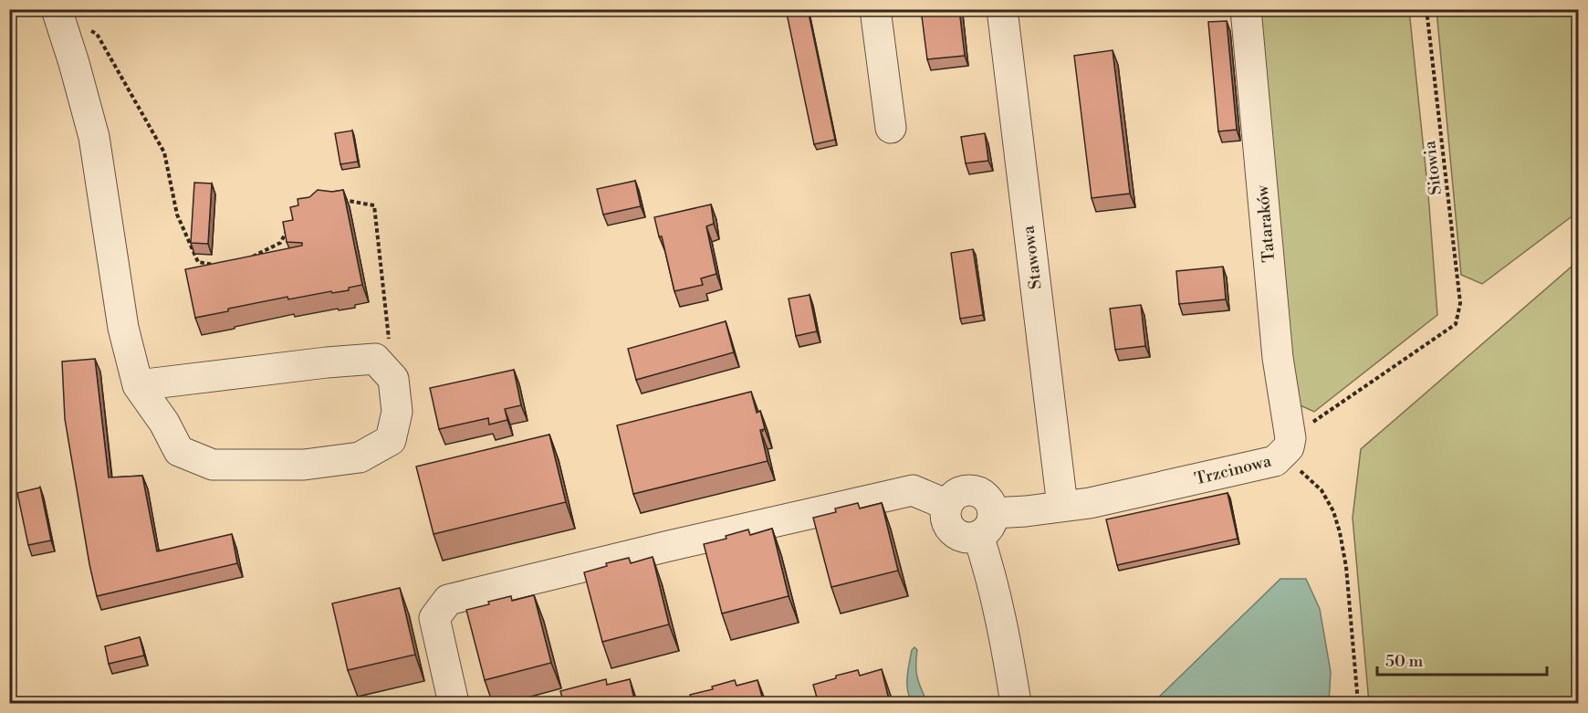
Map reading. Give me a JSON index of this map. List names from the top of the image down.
{
  "streets": {
    "street": ["Tataraków", "Stawowa", "Trzcinowa"],
    "path": ["Sitowia"]
  },
  "crossings": [
    ["Sitowia", "Tataraków"],
    ["Sitowia", "Trzcinowa"],
    ["Tataraków", "Trzcinowa"],
    ["Stawowa", "Trzcinowa"]
  ],
  "scale_bar": "50 m"
}
